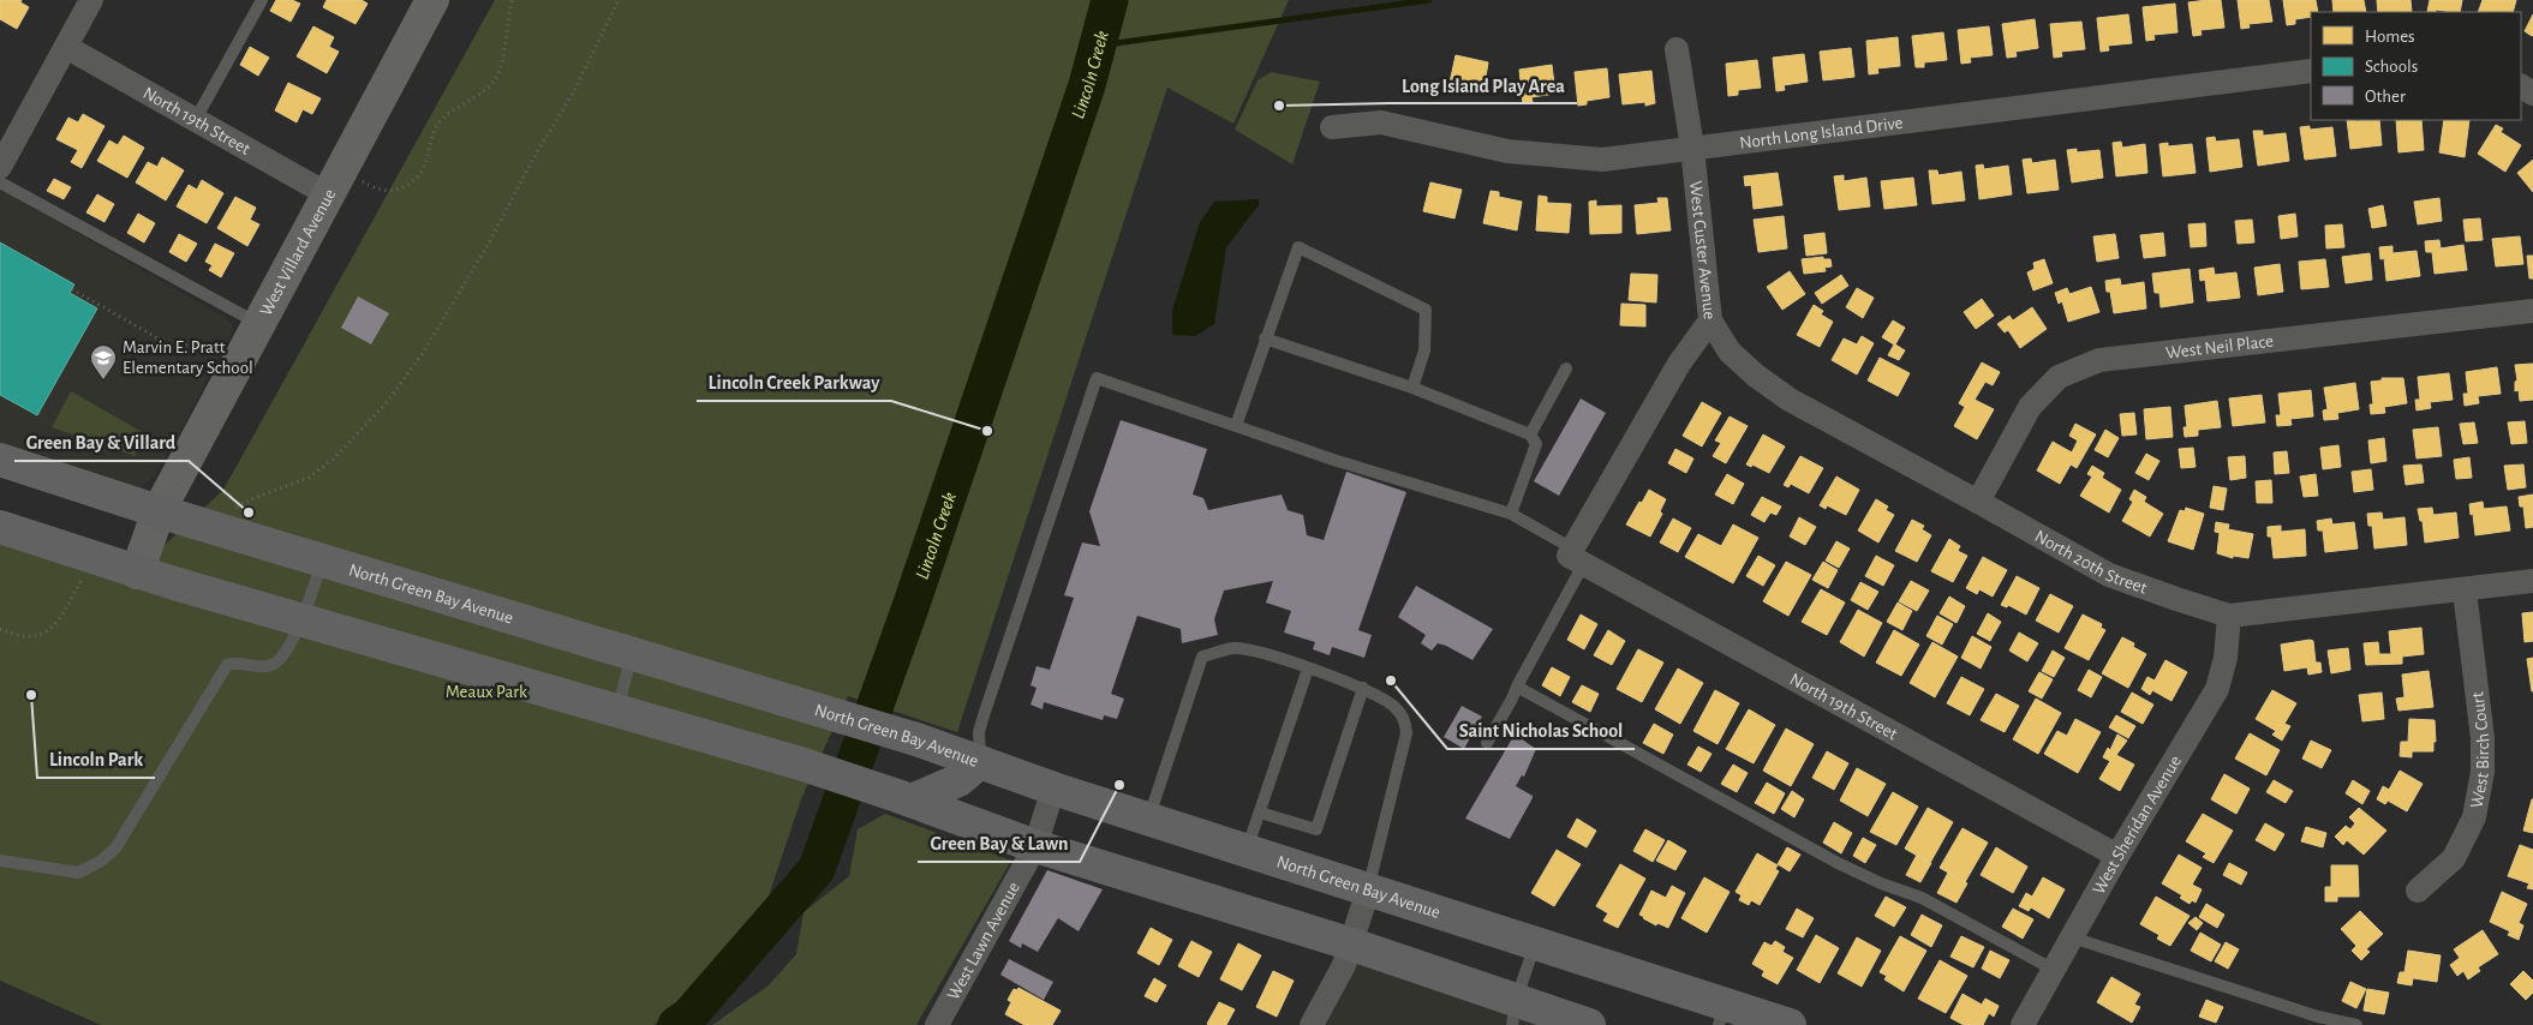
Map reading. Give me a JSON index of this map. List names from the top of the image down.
{
  "streets": {
    "main road": ["North Green Bay Avenue"],
    "street": [
      "North 19th Street",
      "North Long Island Drive",
      "West Custer Avenue",
      "West Villard Avenue",
      "West Neil Place",
      "North 20th Street",
      "West Birch Court",
      "West Sheridan Avenue",
      "West Lawn Avenue"
    ]
  },
  "crossings": [
    ["North 19th Street", "West Custer Avenue"],
    ["North 19th Street", "West Villard Avenue"],
    ["North 19th Street", "West Sheridan Avenue"],
    ["North Long Island Drive", "West Custer Avenue"],
    ["West Custer Avenue", "North 20th Street"],
    ["West Villard Avenue", "North Green Bay Avenue"],
    ["West Neil Place", "North 20th Street"],
    ["North 20th Street", "West Birch Court"],
    ["North 20th Street", "West Sheridan Avenue"],
    ["North Green Bay Avenue", "West Lawn Avenue"]
  ],
  "water": ["Lincoln Creek"],
  "parks": ["Meaux Park"],
  "places": {
    "other": [
      "Long Island Play Area",
      "Lincoln Creek Parkway",
      "Green Bay & Villard",
      "Saint Nicholas School",
      "Lincoln Park",
      "Green Bay & Lawn"
    ],
    "school or university": ["Marvin E. Pratt Elementary School"]
  },
  "legend": ["Homes", "Schools", "Other"]
}
